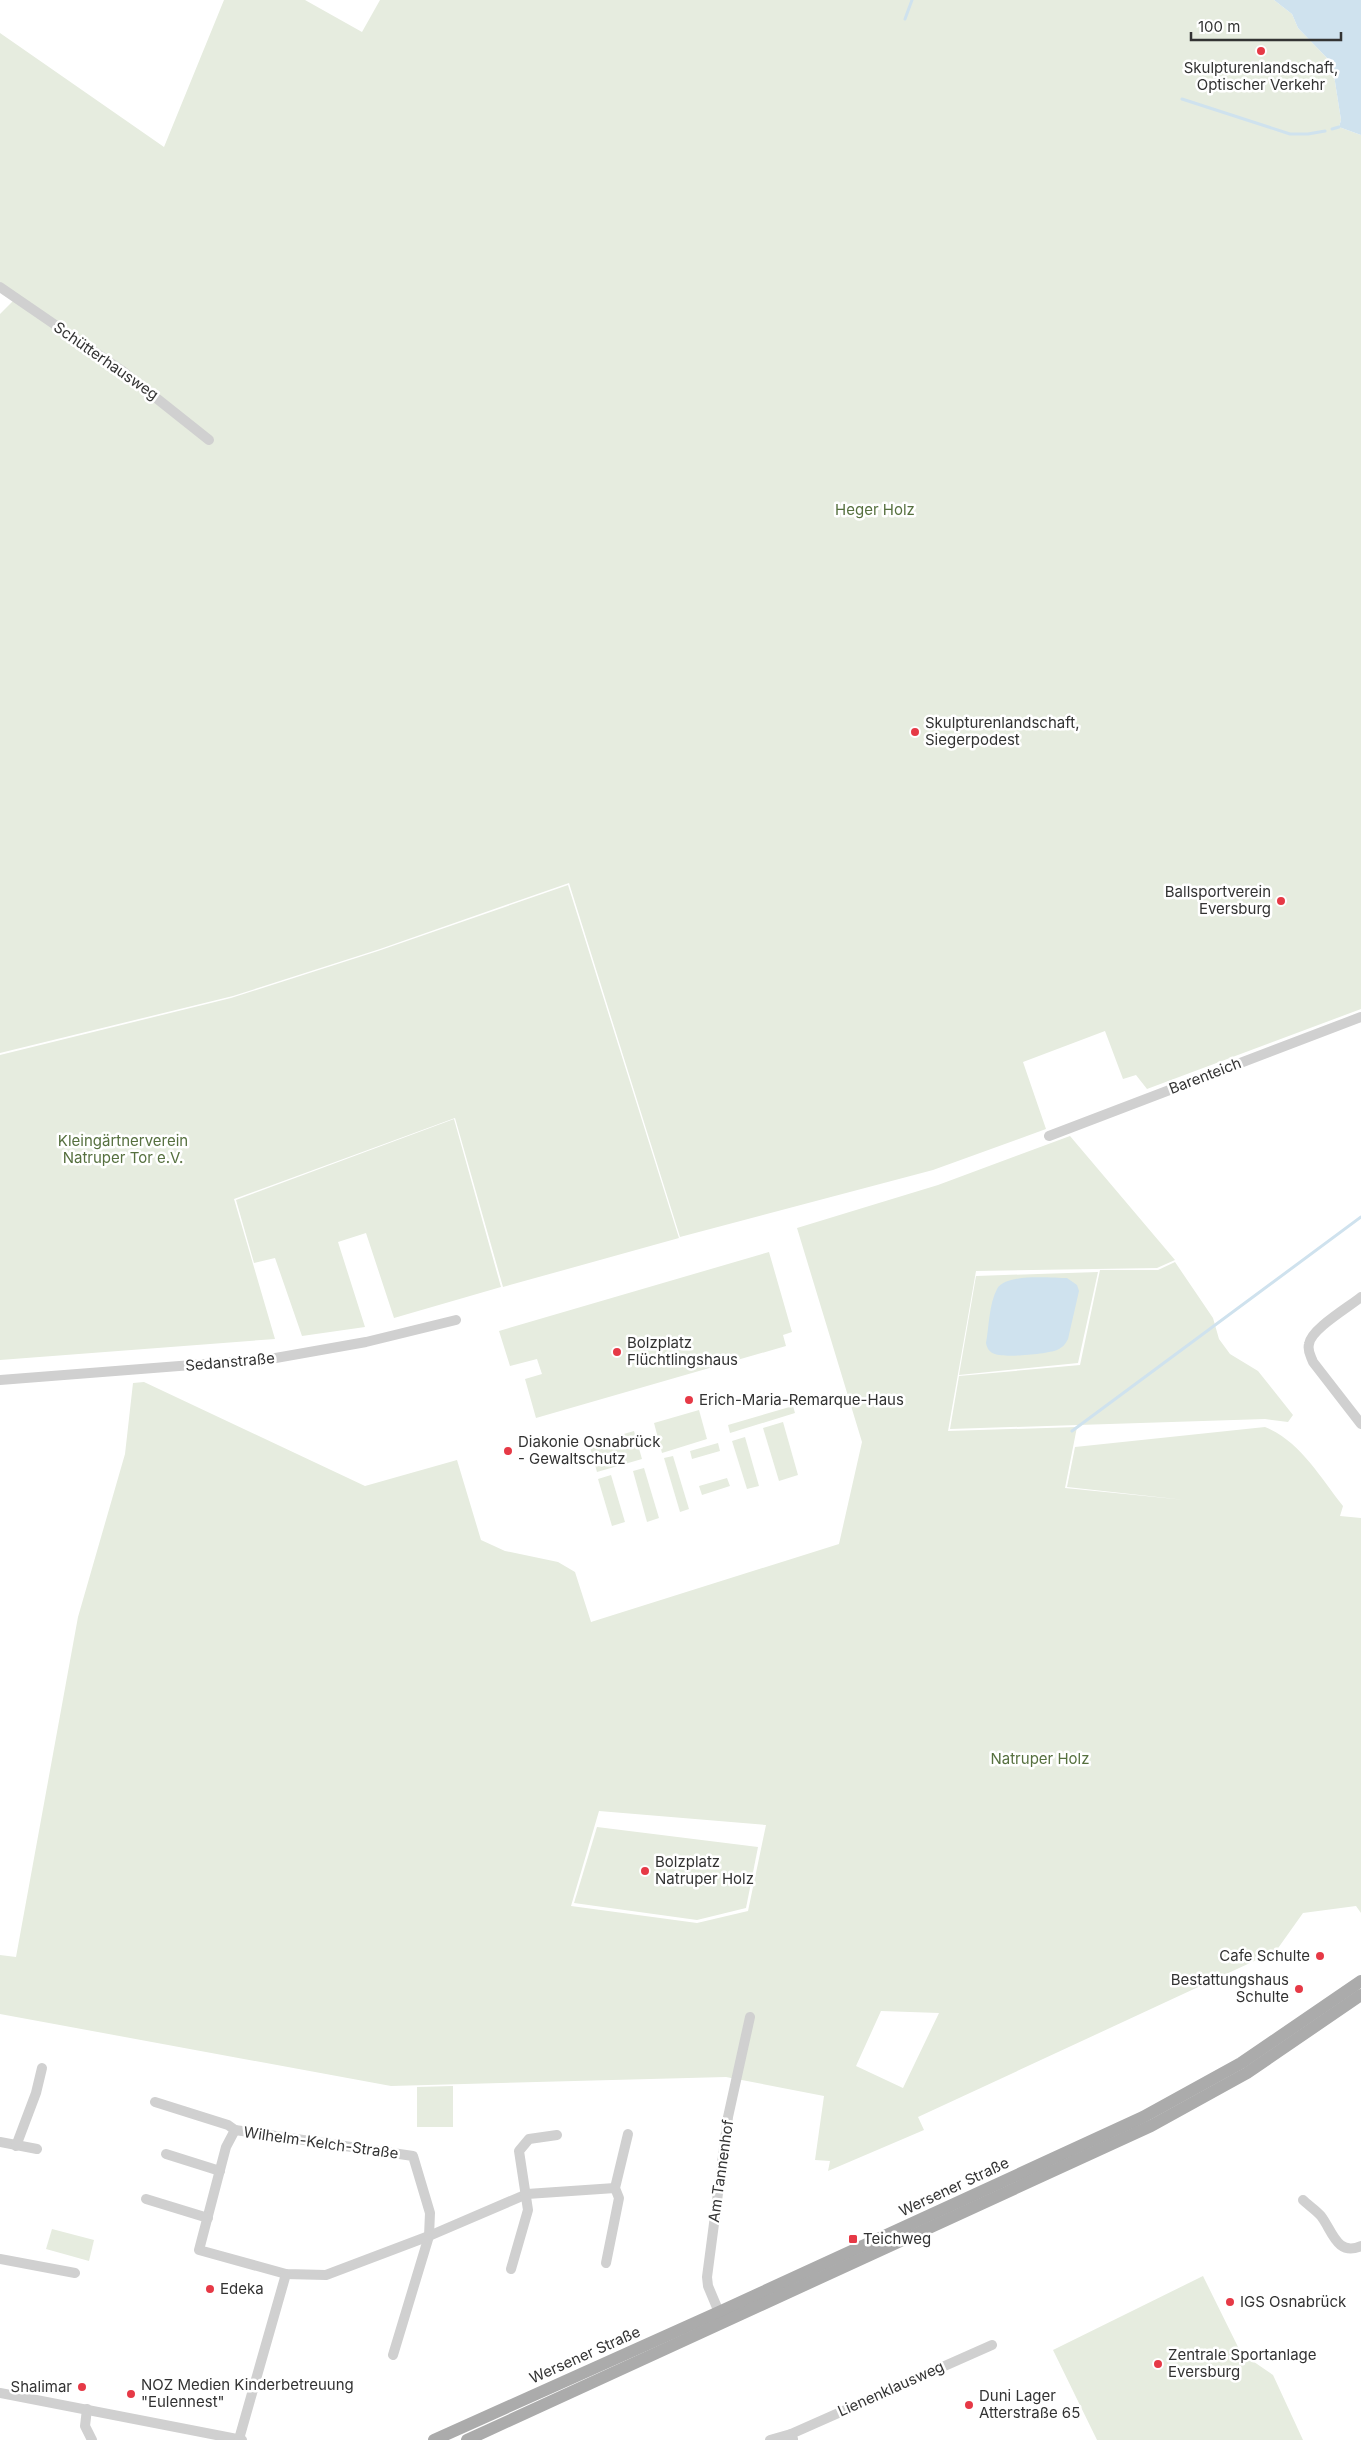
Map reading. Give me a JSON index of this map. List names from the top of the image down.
{
  "streets": {
    "main road": ["Wersener Straße"],
    "street": [
      "Schütterhausweg",
      "Barenteich",
      "Sedanstraße",
      "Wilhelm-Kelch-Straße",
      "Am Tannenhof",
      "Lienenklausweg"
    ]
  },
  "crossings": [
    ["Am Tannenhof", "Wersener Straße"]
  ],
  "parks": ["Heger Holz", "Kleingärtnerverein Natruper Tor e.V.", "Natruper Holz"],
  "places": {
    "other": [
      "Skulpturenlandschaft, Optischer Verkehr",
      "Skulpturenlandschaft, Siegerpodest",
      "Ballsportverein Eversburg",
      "Bolzplatz Flüchtlingshaus",
      "Erich-Maria-Remarque-Haus",
      "Diakonie Osnabrück - Gewaltschutz",
      "Bolzplatz Natruper Holz",
      "Cafe Schulte",
      "Bestattungshaus Schulte",
      "Edeka",
      "IGS Osnabrück",
      "Zentrale Sportanlage Eversburg",
      "Shalimar",
      "NOZ Medien Kinderbetreuung \"Eulennest\"",
      "Duni Lager Atterstraße 65"
    ],
    "transit": ["Teichweg"]
  },
  "scale_bar": "100 m"
}
